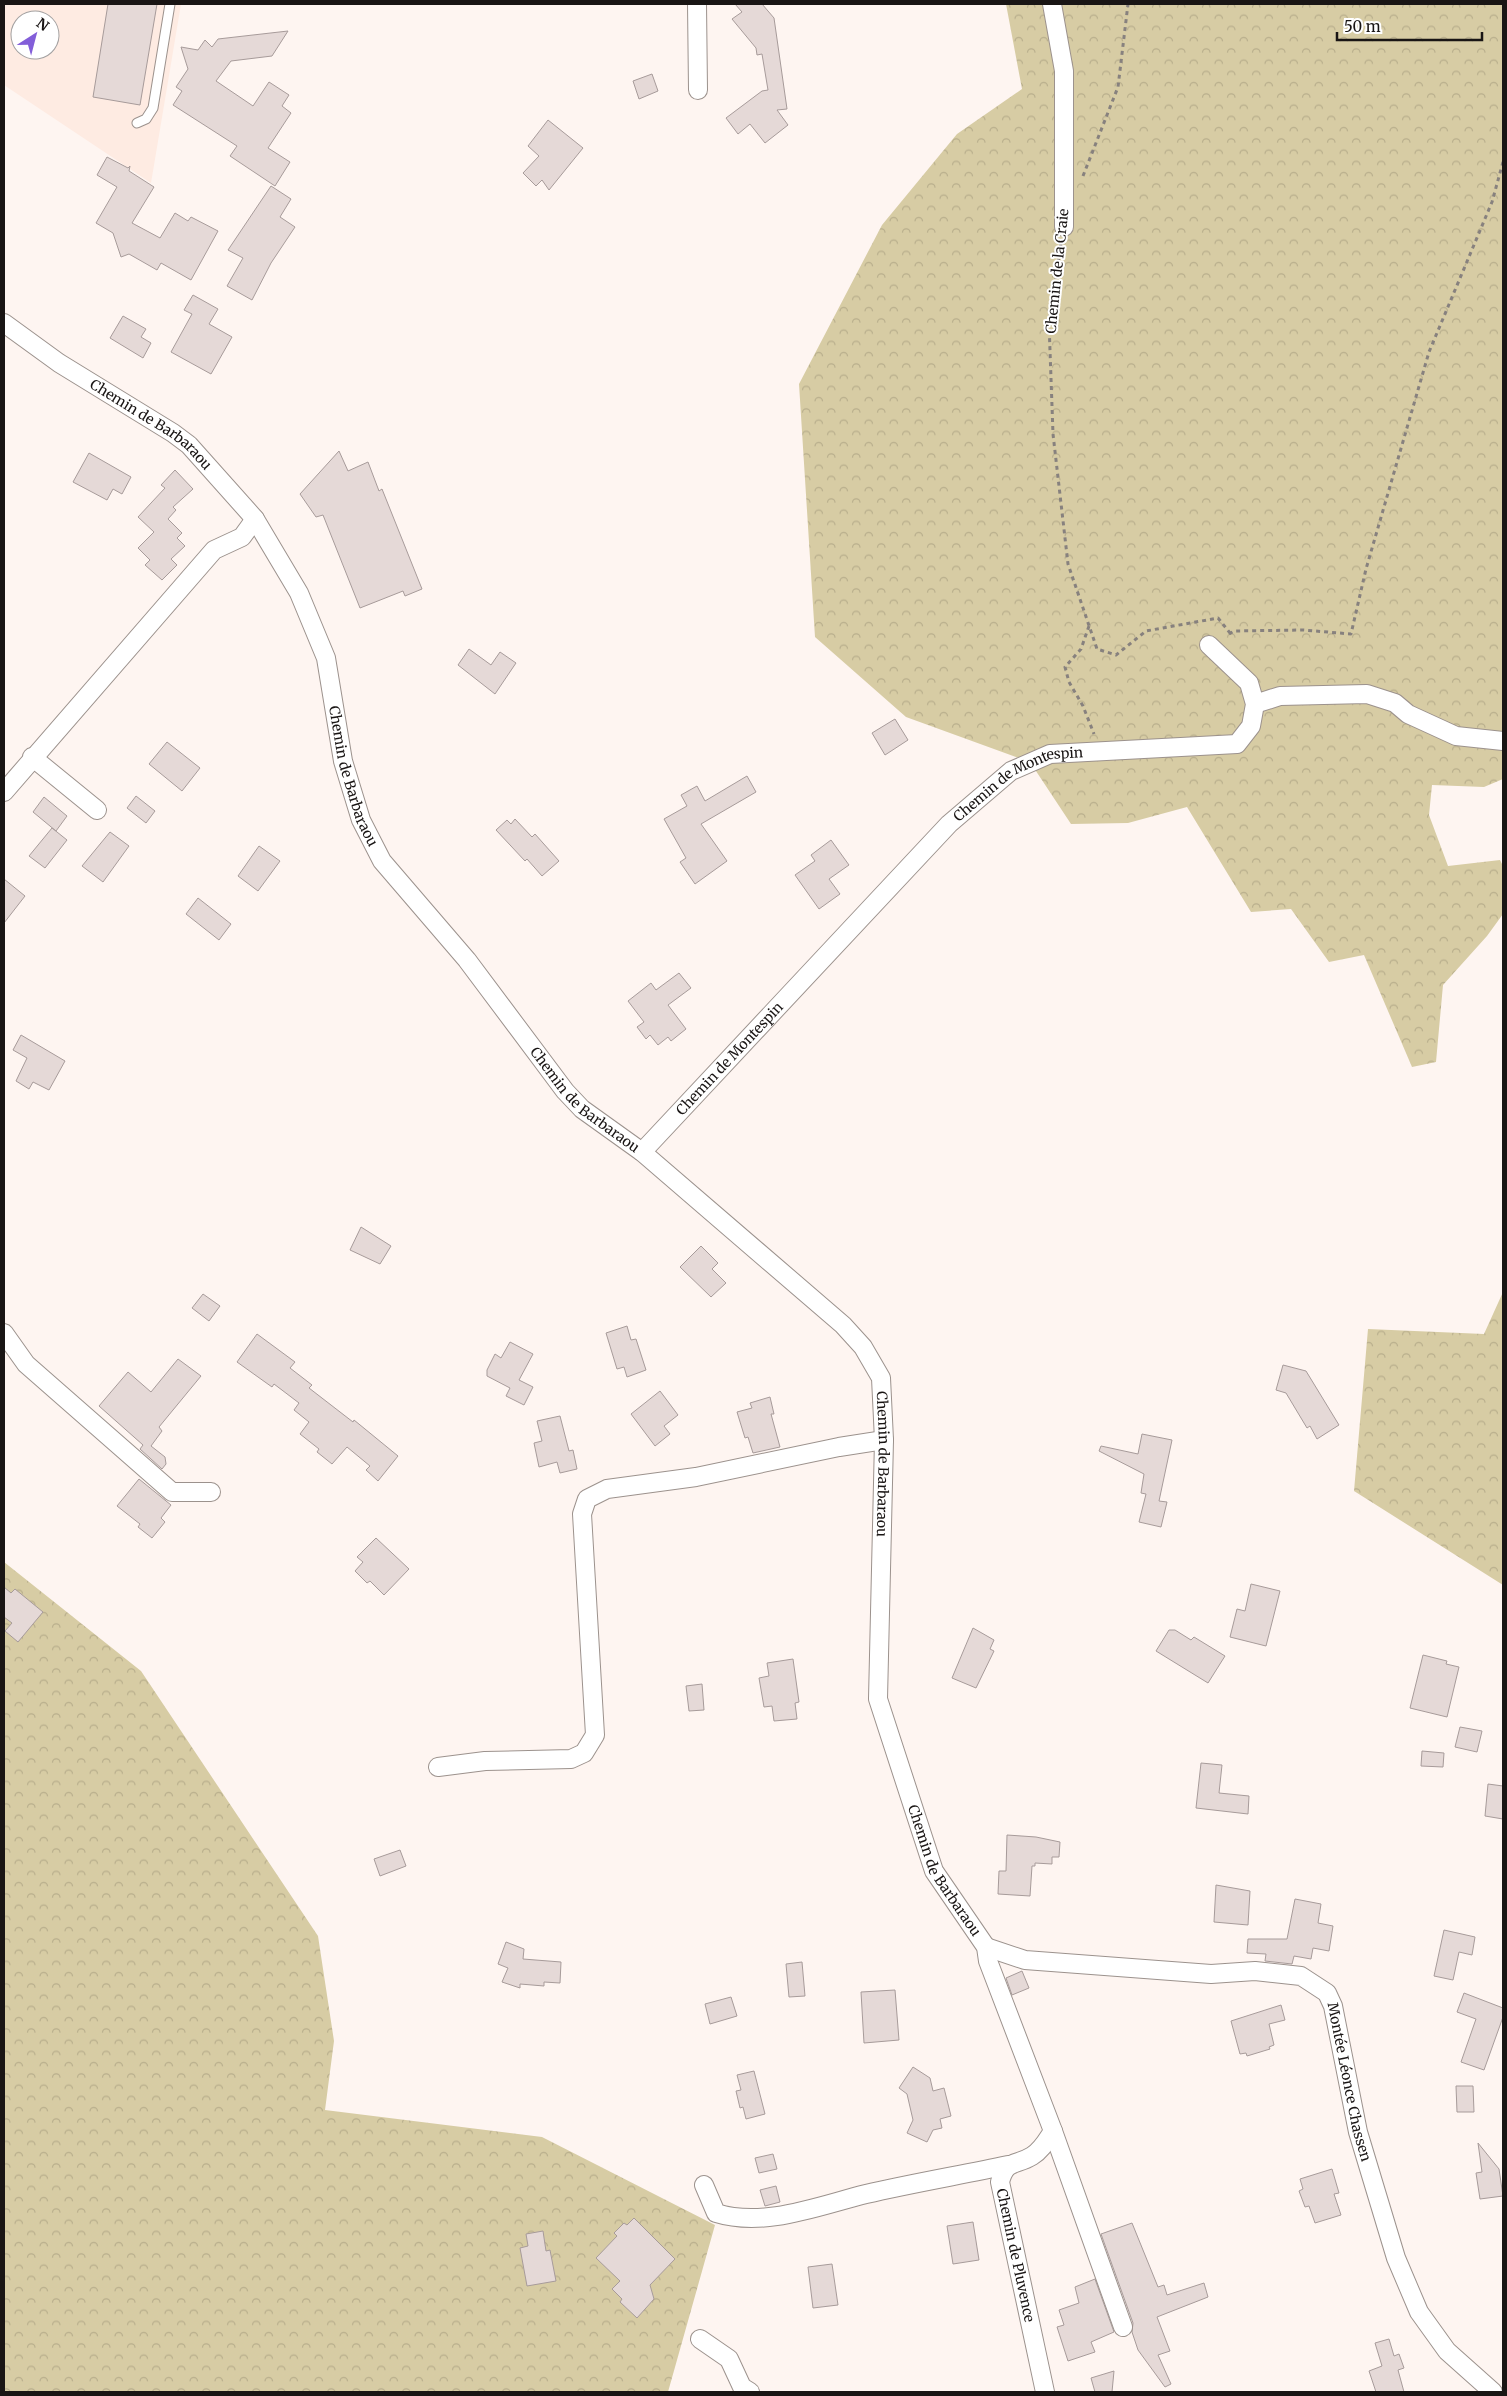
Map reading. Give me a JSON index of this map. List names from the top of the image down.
{
  "streets": {
    "street": [
      "Chemin de la Craie",
      "Chemin de Barbaraou",
      "Chemin de Montespin",
      "Montée Léonce Chassen",
      "Chemin de Pluvence"
    ]
  },
  "crossings": [
    ["Chemin de Barbaraou", "Chemin de Montespin"],
    ["Chemin de Barbaraou", "Montée Léonce Chassen"]
  ],
  "scale_bar": "50 m",
  "north": "top right"
}
